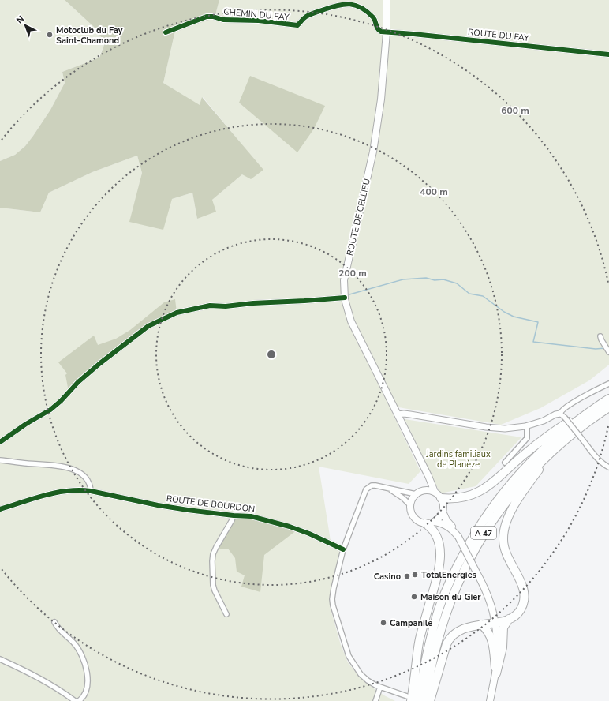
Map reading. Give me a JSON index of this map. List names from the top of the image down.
{
  "streets": {
    "highway": ["A 47"],
    "main road": ["ROUTE DE CELLIEU"],
    "street": ["CHEMIN DU FAY", "ROUTE DU FAY", "ROUTE DE BOURDON"]
  },
  "crossings": [
    ["CHEMIN DU FAY", "ROUTE DU FAY"],
    ["CHEMIN DU FAY", "ROUTE DE CELLIEU"],
    ["ROUTE DU FAY", "ROUTE DE CELLIEU"]
  ],
  "parks": ["Jardins familiaux de Planèze"],
  "places": [
    "Motoclub du Fay Saint-Chamond",
    "TotalEnergies",
    "Casino",
    "Maison du Gier",
    "Campanile"
  ],
  "north": "top left",
  "rings": ["600 m", "400 m", "200 m"]
}
